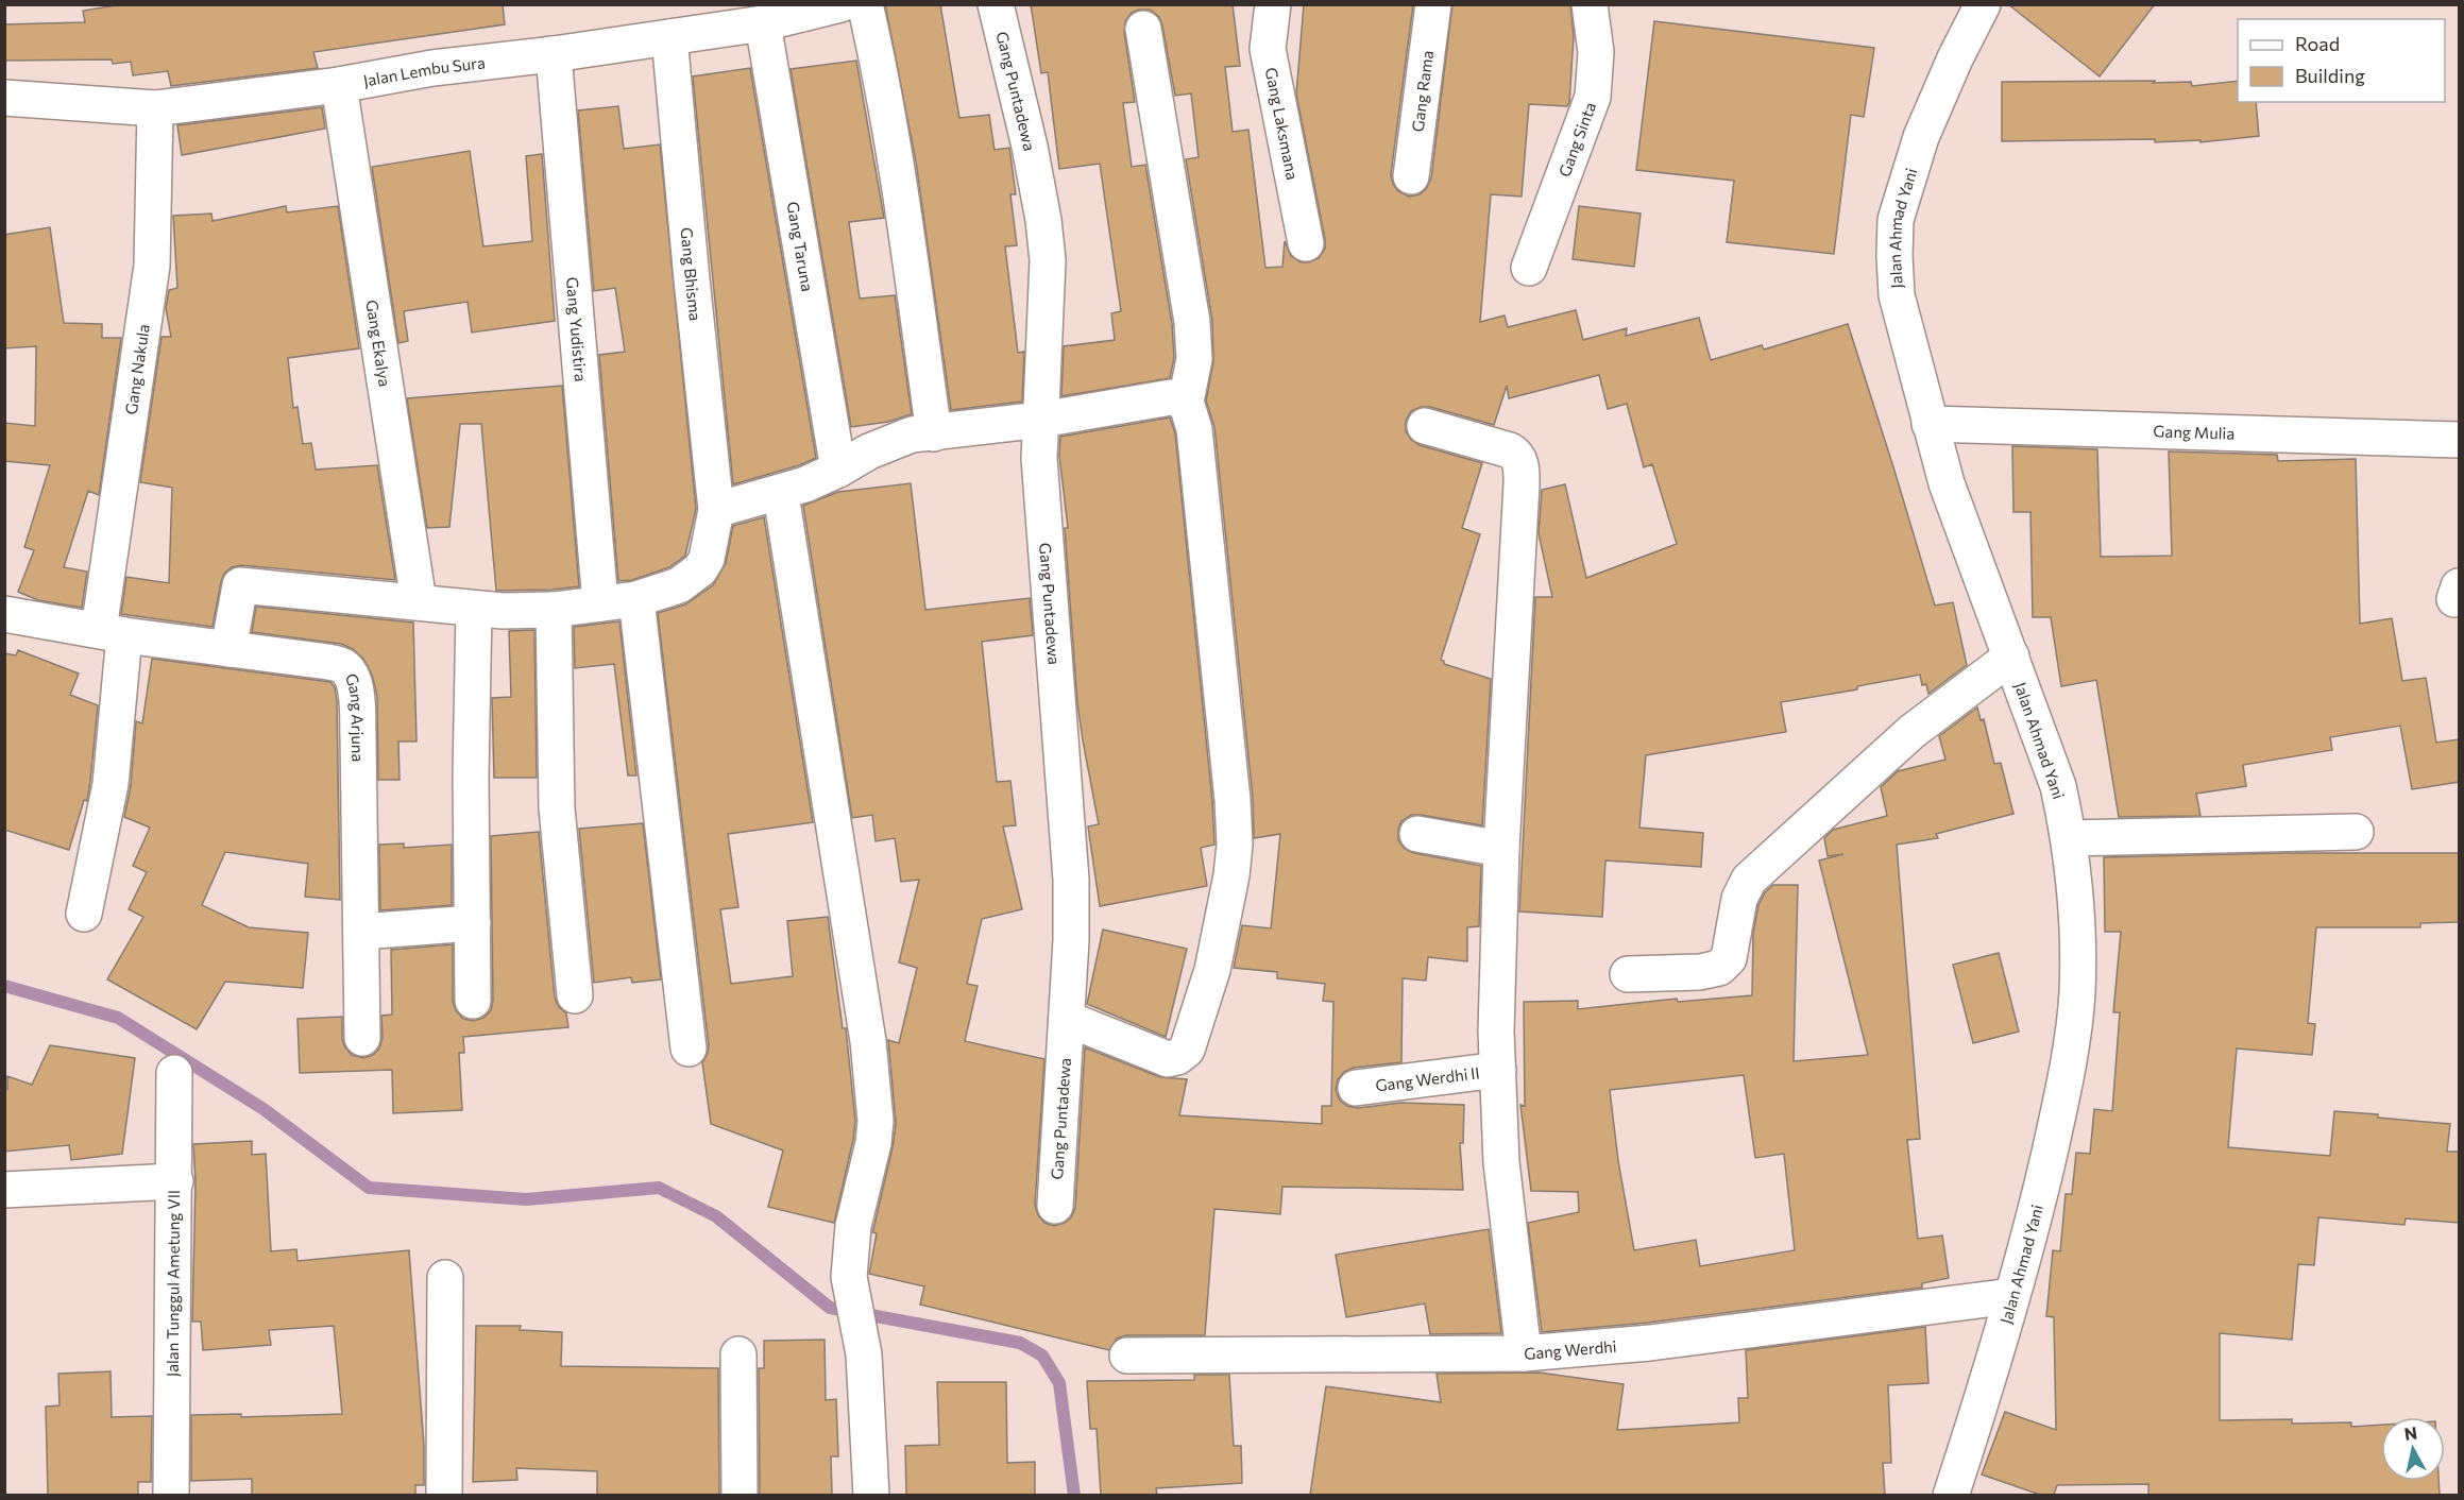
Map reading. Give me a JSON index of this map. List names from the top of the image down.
{
  "streets": {
    "street": [
      "Jalan Lembu Sura",
      "Gang Puntadewa",
      "Gang Rama",
      "Gang Laksmana",
      "Gang Sinta",
      "Jalan Ahmad Yani",
      "Gang Taruna",
      "Gang Bhisma",
      "Gang Yudistira",
      "Gang Ekalya",
      "Gang Nakula",
      "Gang Mulia",
      "Gang Arjuna",
      "Gang Werdhi II",
      "Jalan Tunggul Ametung VII",
      "Gang Werdhi"
    ]
  },
  "crossings": [
    ["Jalan Lembu Sura", "Gang Taruna"],
    ["Jalan Lembu Sura", "Gang Bhisma"],
    ["Jalan Lembu Sura", "Gang Yudistira"],
    ["Jalan Lembu Sura", "Gang Ekalya"],
    ["Jalan Lembu Sura", "Gang Nakula"],
    ["Jalan Ahmad Yani", "Gang Mulia"],
    ["Jalan Ahmad Yani", "Gang Werdhi"],
    ["Gang Bhisma", "Gang Yudistira"],
    ["Gang Bhisma", "Gang Ekalya"],
    ["Gang Bhisma", "Gang Arjuna"],
    ["Gang Nakula", "Gang Arjuna"]
  ],
  "legend": ["Road", "Building"],
  "north": "top"
}
